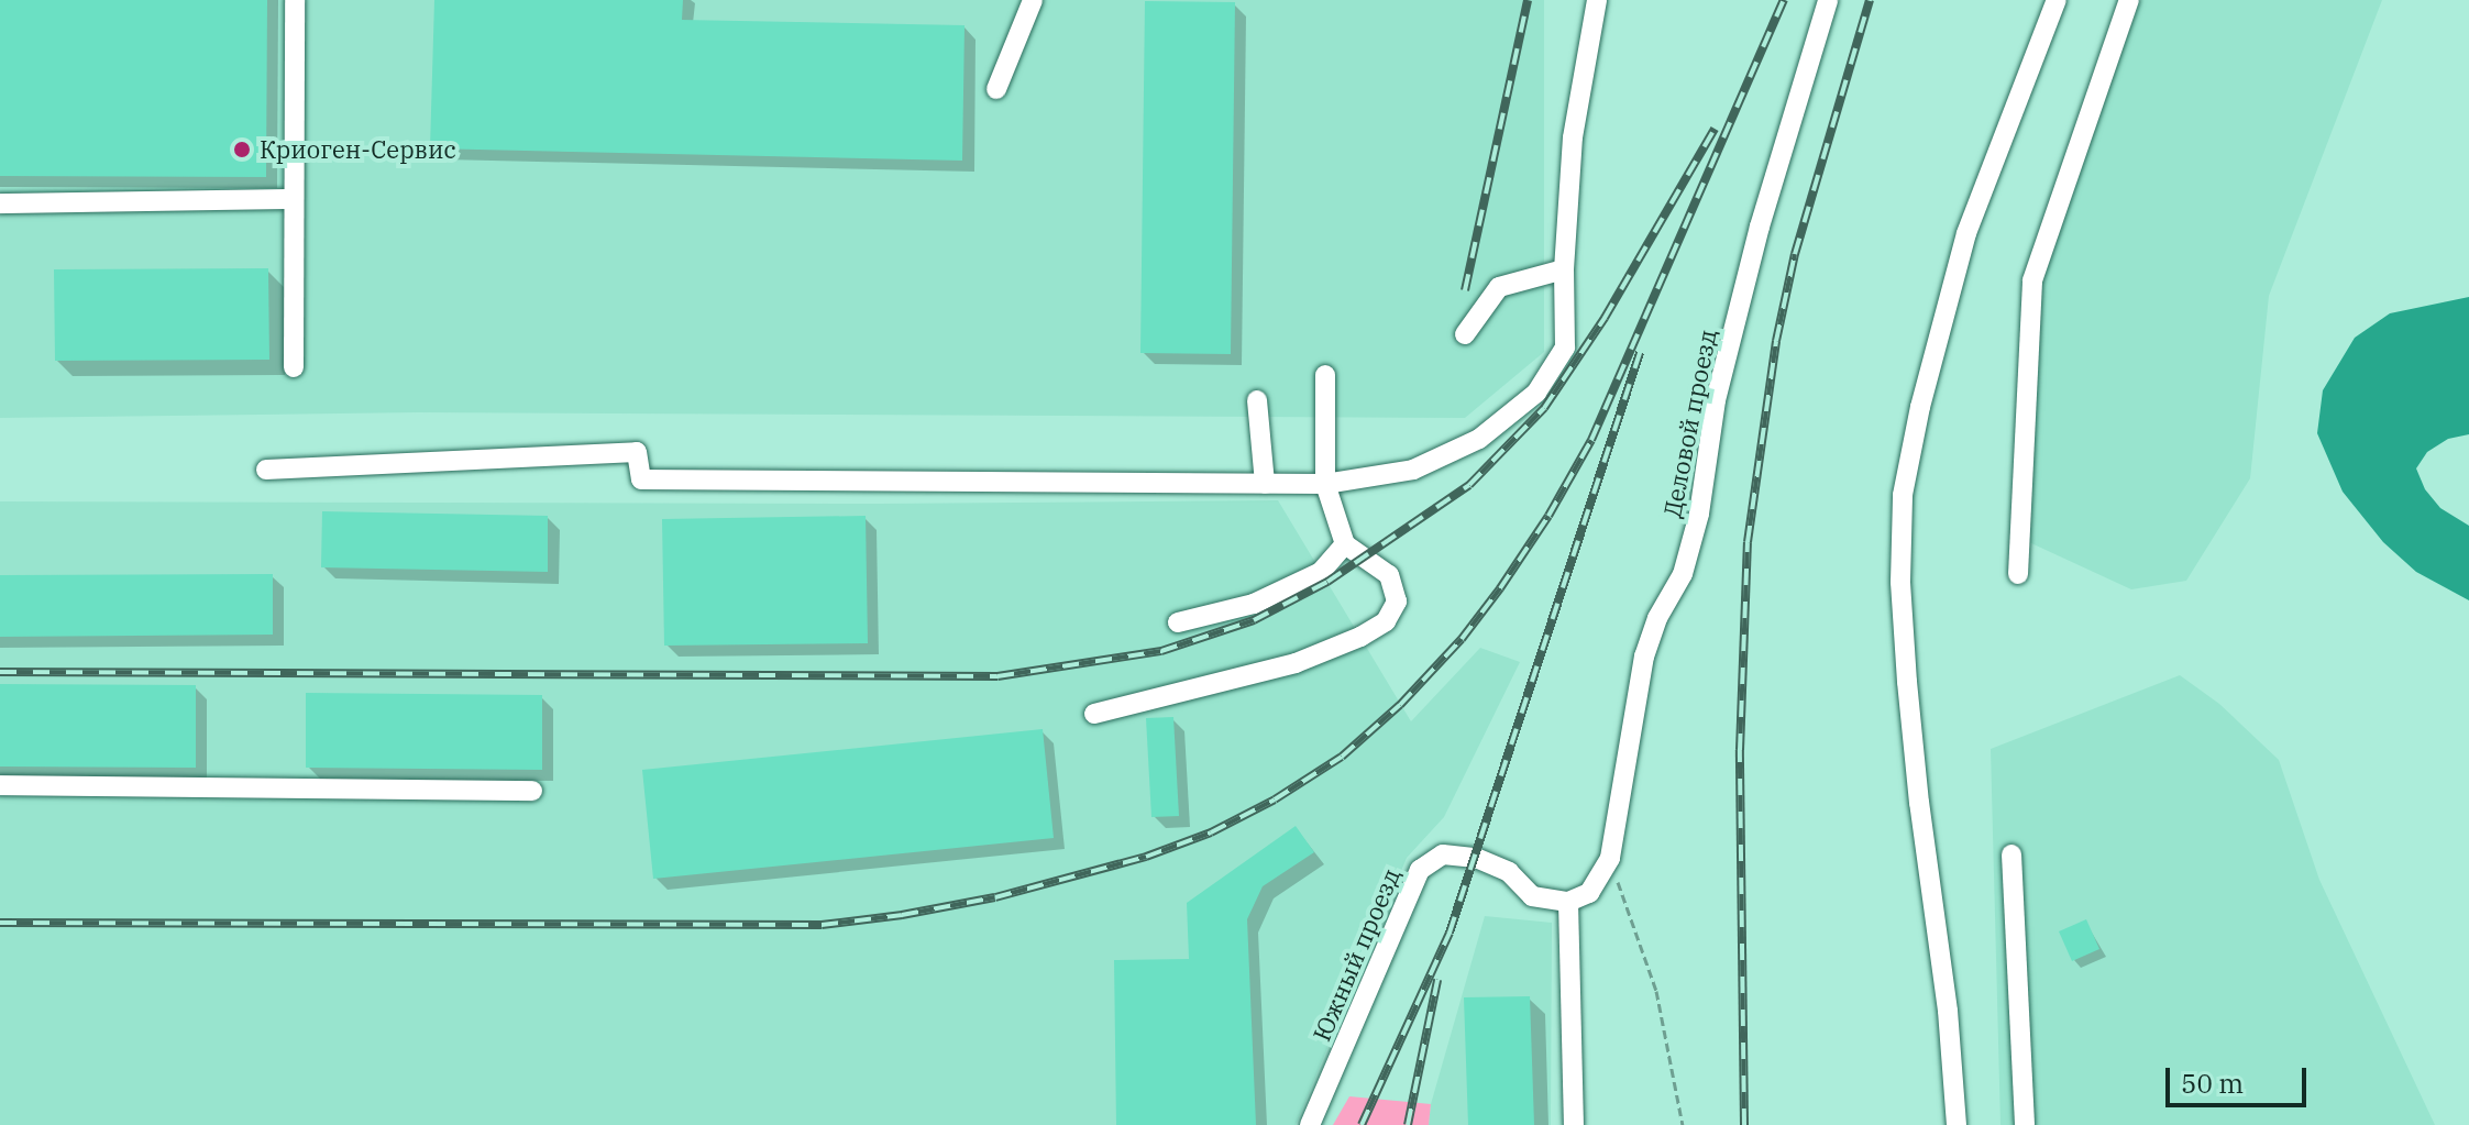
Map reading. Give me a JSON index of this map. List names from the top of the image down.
{
  "streets": {
    "street": ["Деловой проезд", "Южный проезд"]
  },
  "places": ["Криоген-Сервис"],
  "scale_bar": "50 m"
}
